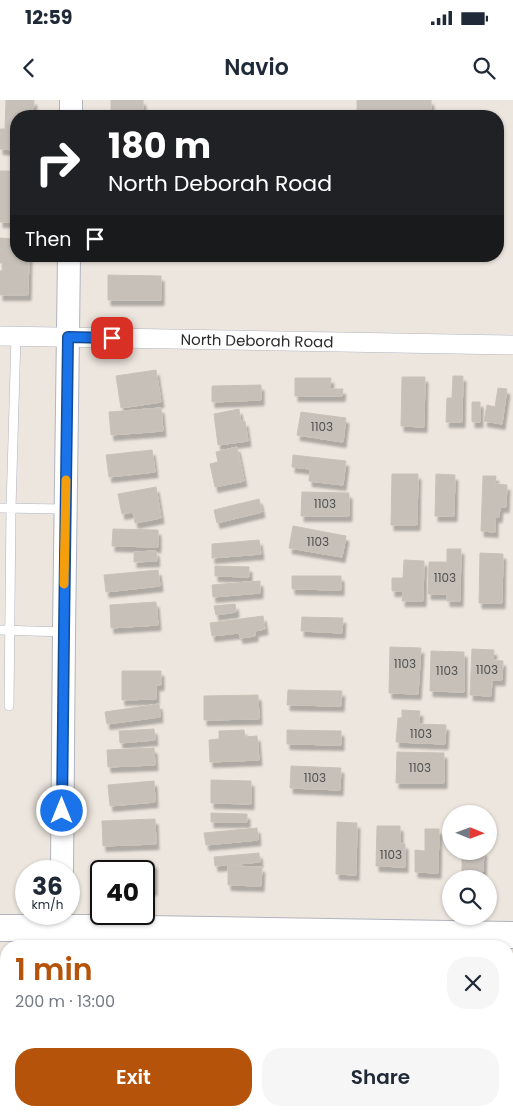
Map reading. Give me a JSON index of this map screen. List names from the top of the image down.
{
  "streets": {
    "street": ["North Deborah Road"]
  },
  "house_numbers": [
    "1103",
    "1103",
    "1103",
    "1103",
    "1103",
    "1103",
    "1103",
    "1103",
    "1103",
    "1103",
    "1103"
  ],
  "north": "right",
  "page": {
    "status": "12:59",
    "header": "Navio",
    "turn": ["180 m", "North Deborah Road"],
    "then": "Then",
    "speed": "36 km/h",
    "limit": "40",
    "heading": ["1 min", "200 m · 13:00"],
    "buttons": ["Exit", "Share"]
  }
}
